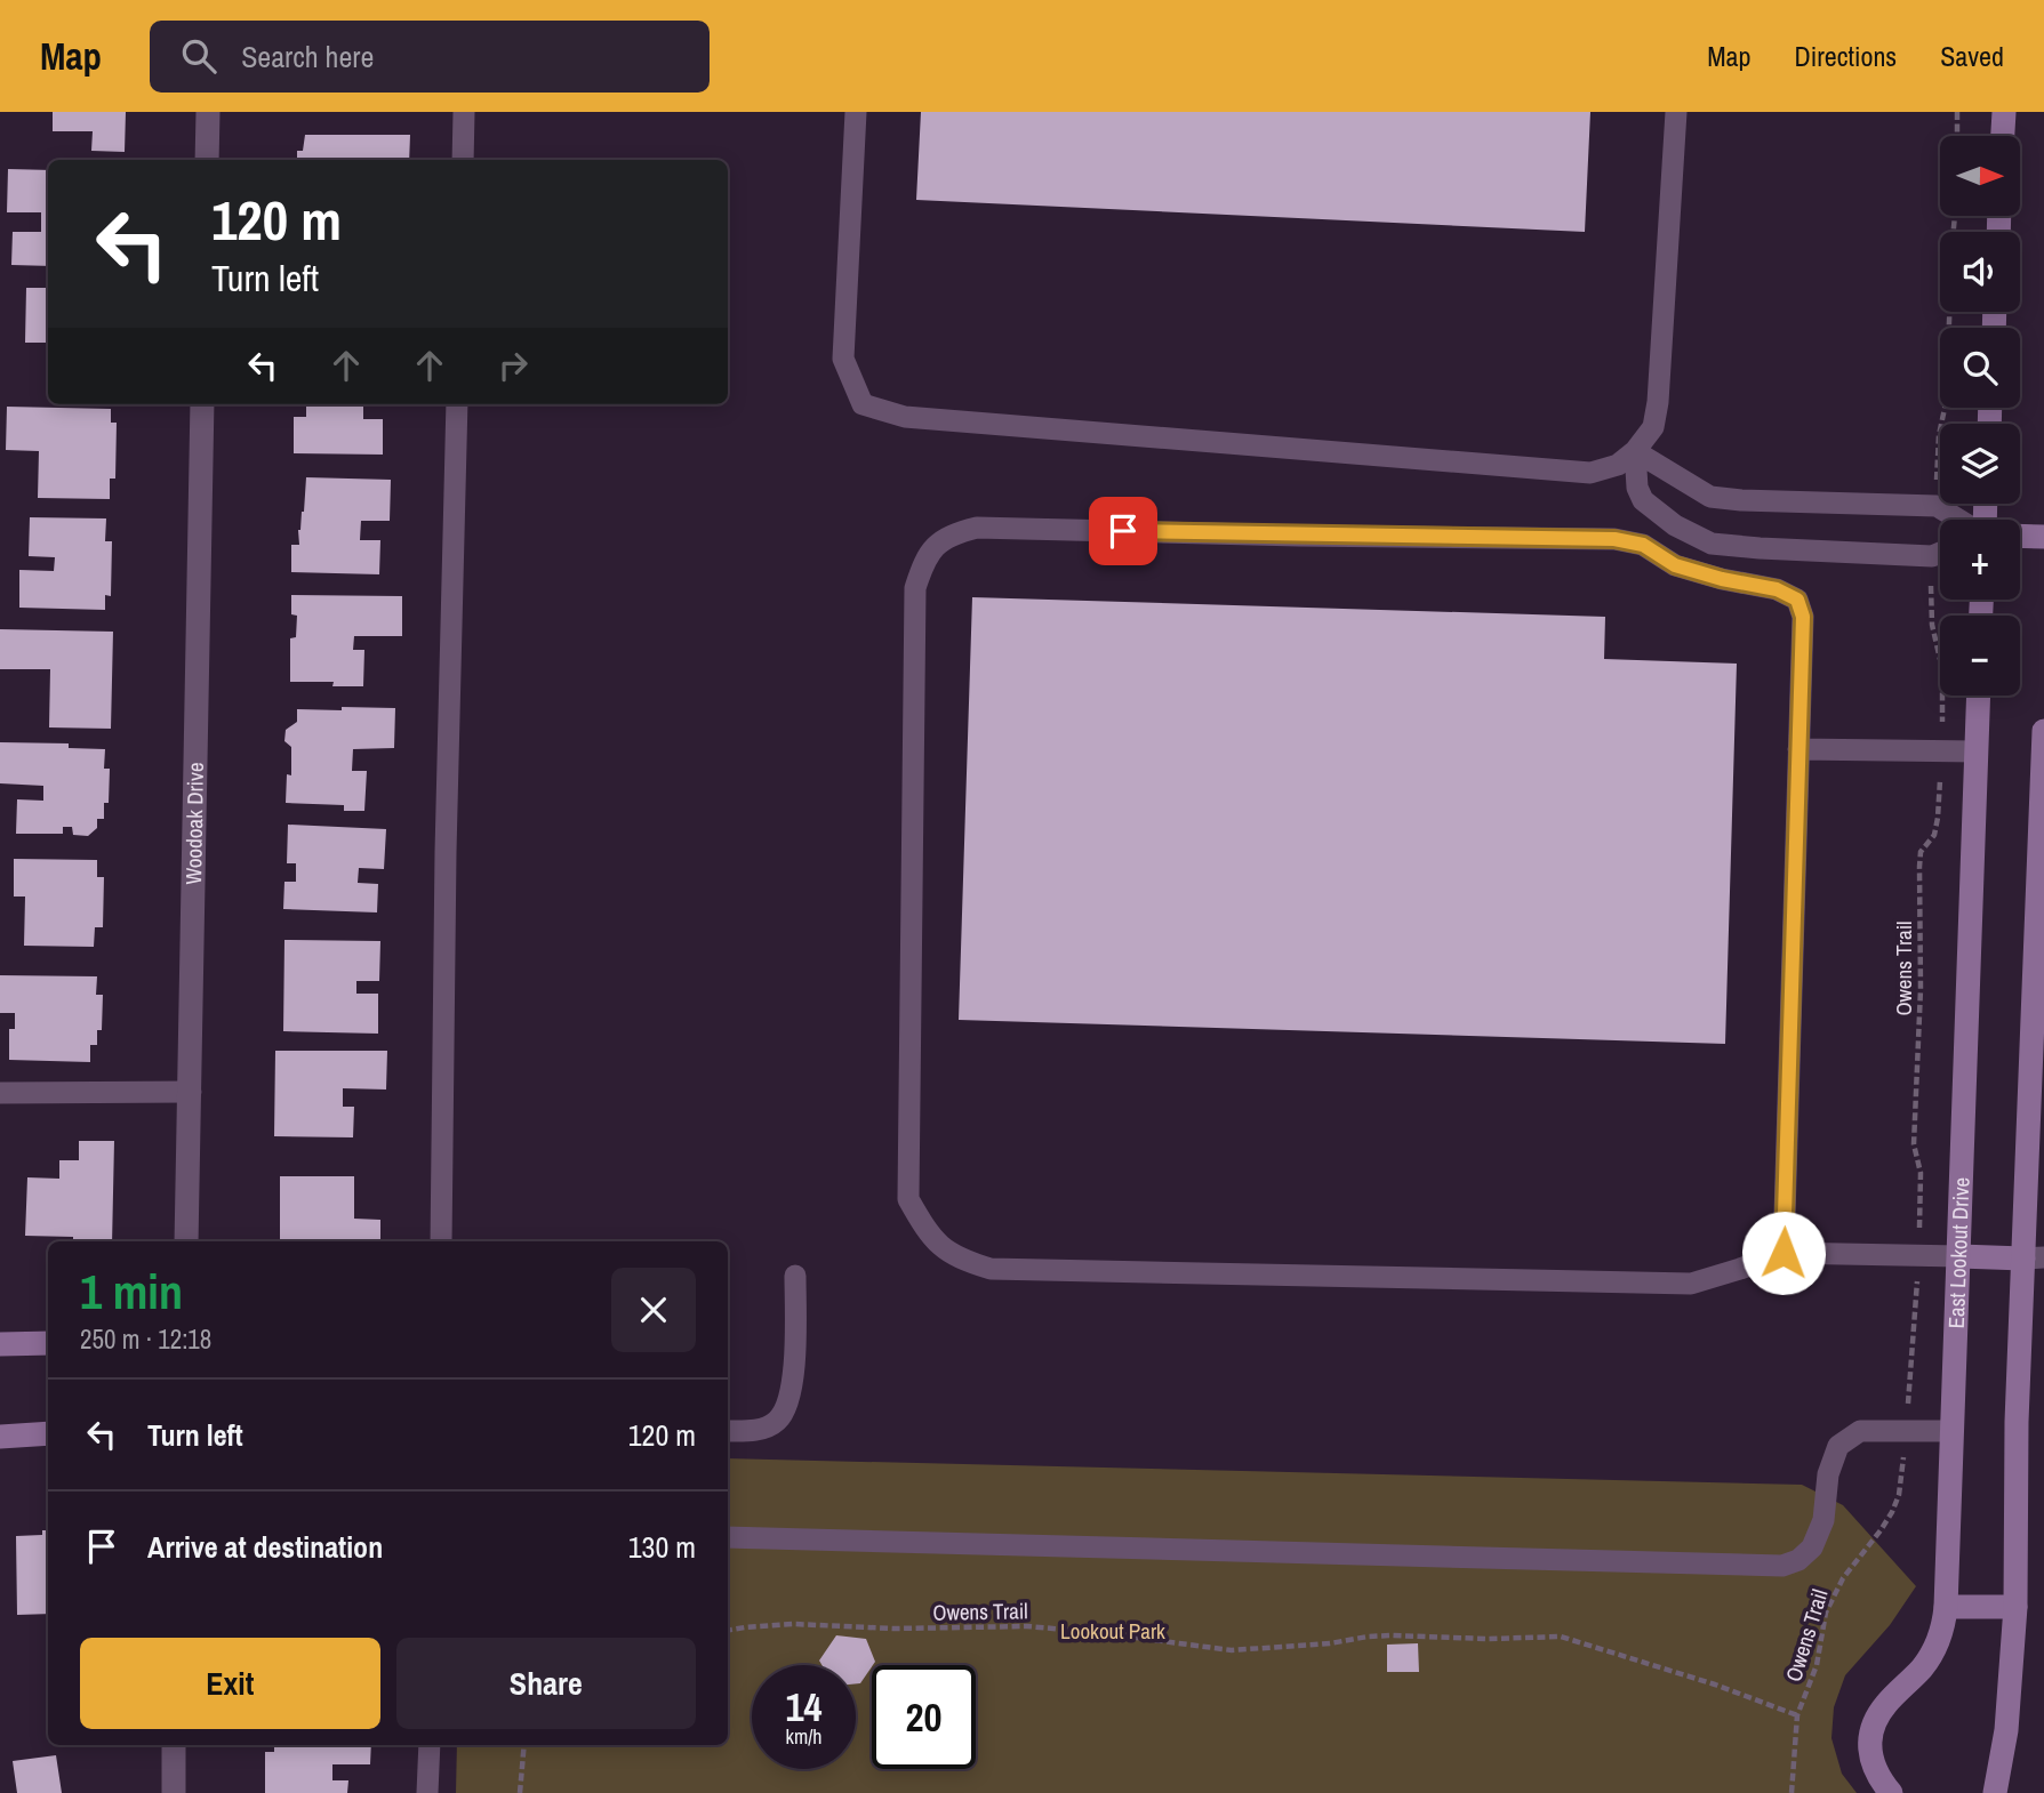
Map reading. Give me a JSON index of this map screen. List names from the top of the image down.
{
  "streets": {
    "street": ["Woodoak Drive", "East Lookout Drive"],
    "path": ["Owens Trail"]
  },
  "parks": ["Lookout Park"],
  "north": "right",
  "page": {
    "header": "Map",
    "search": "Search here",
    "nav": ["Map", "Directions", "Saved"],
    "map_buttons": ["+", "−"],
    "turn": ["120 m", "Turn left"],
    "heading": ["1 min", "250 m · 12:18"],
    "list": [
      {
        "name": "Turn left",
        "value": "120 m"
      },
      {
        "name": "Arrive at destination",
        "value": "130 m"
      }
    ],
    "buttons": ["Exit", "Share"],
    "speed": "14 km/h",
    "limit": "20"
  }
}
